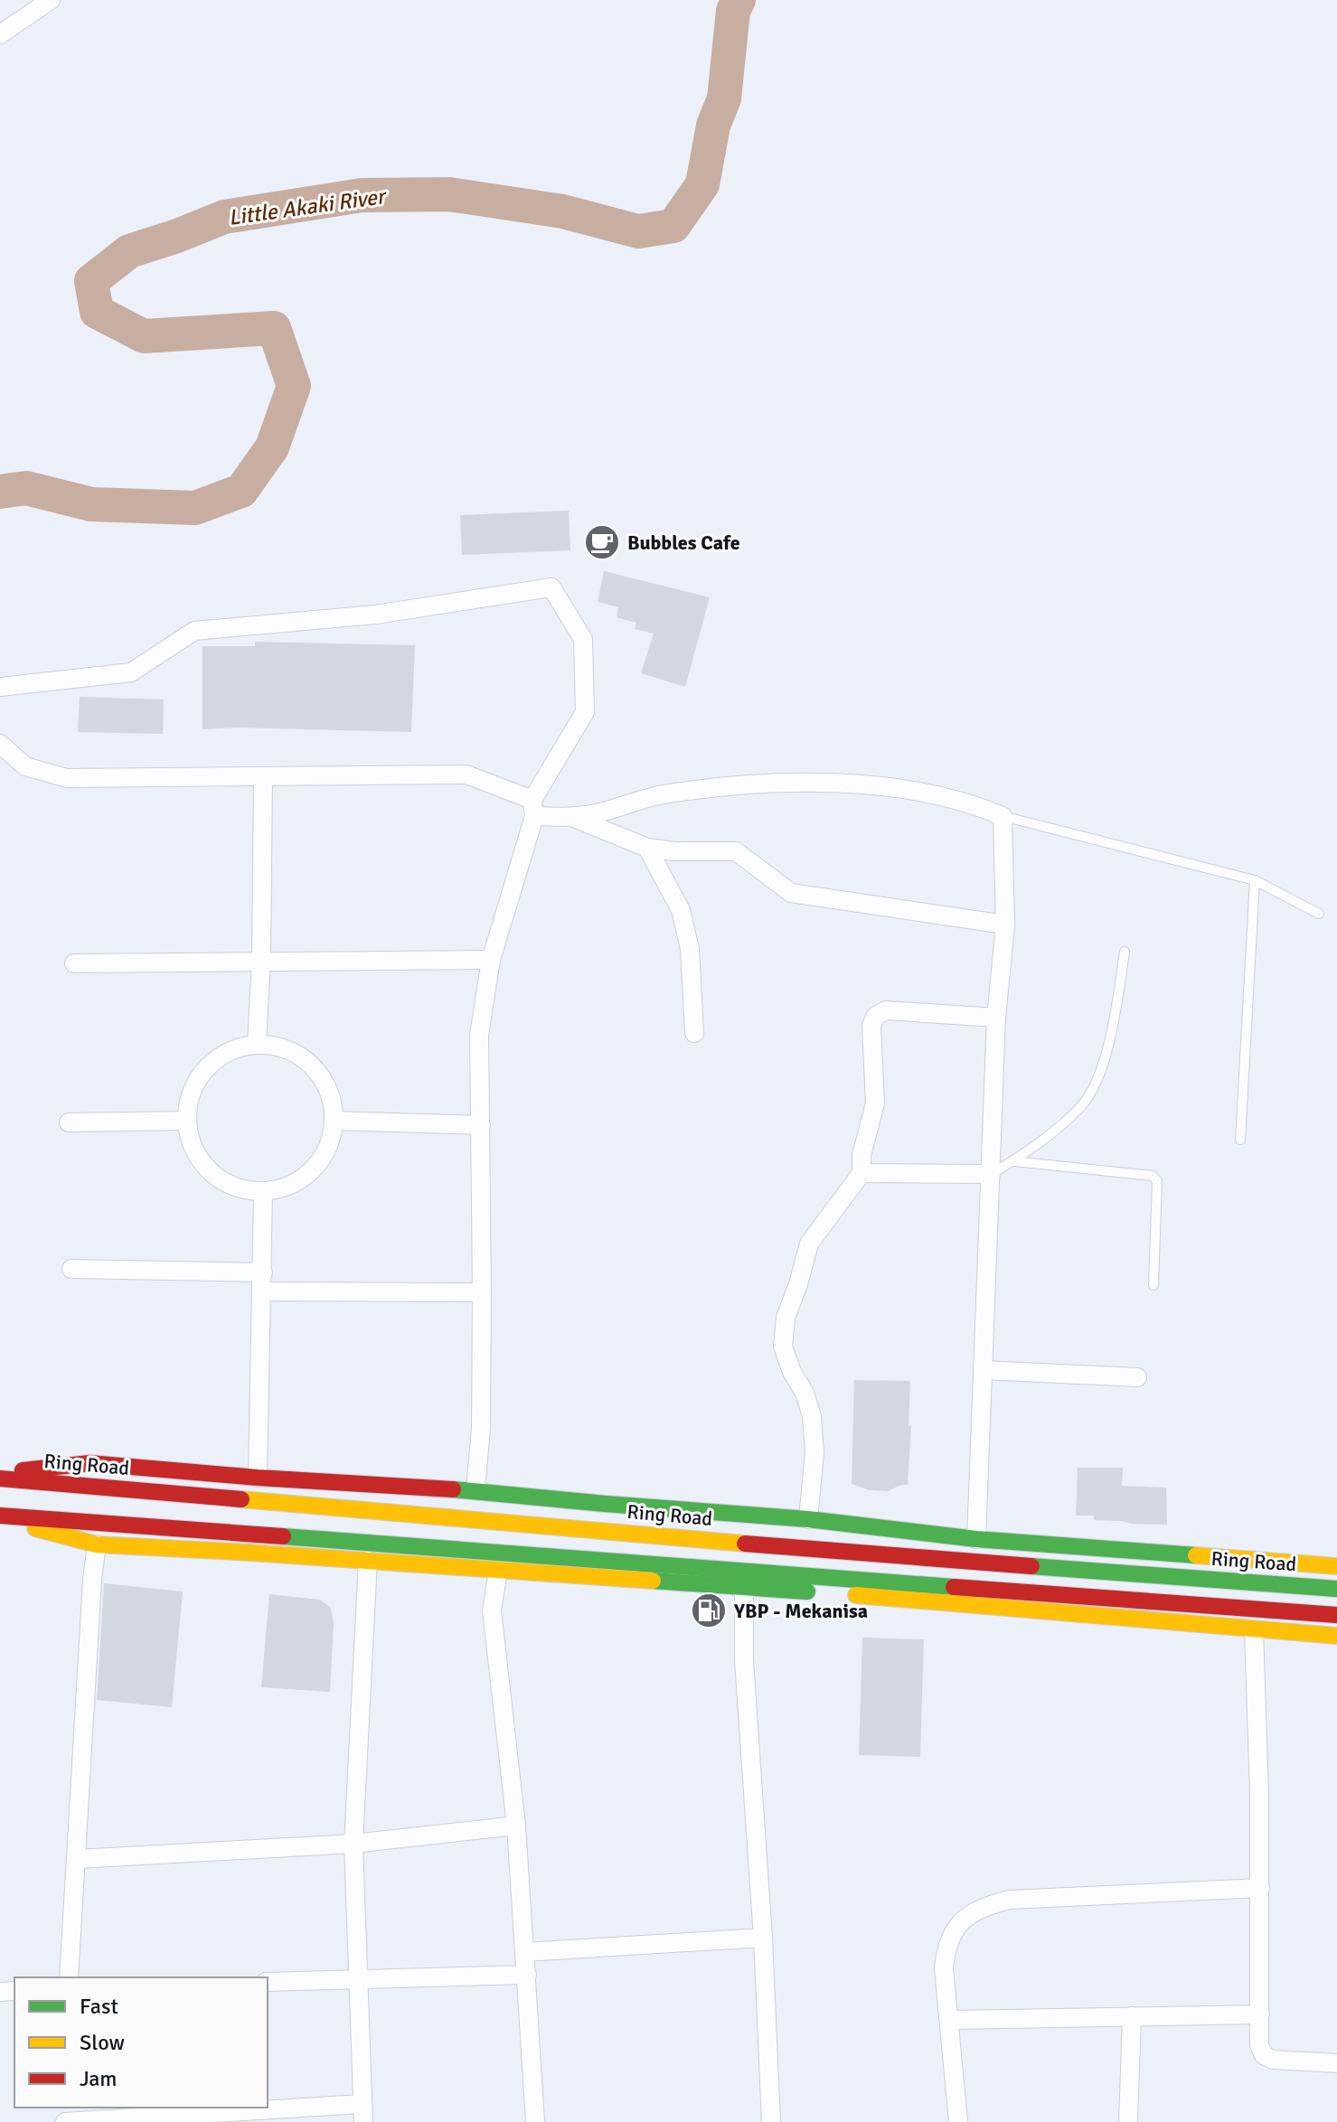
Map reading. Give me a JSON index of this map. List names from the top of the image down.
{
  "streets": {
    "main road": ["Ring Road"]
  },
  "water": ["Little Akaki River"],
  "places": {
    "cafe": ["Bubbles Cafe"],
    "fuel station": ["YBP - Mekanisa"]
  },
  "legend": ["Fast", "Slow", "Jam"]
}
